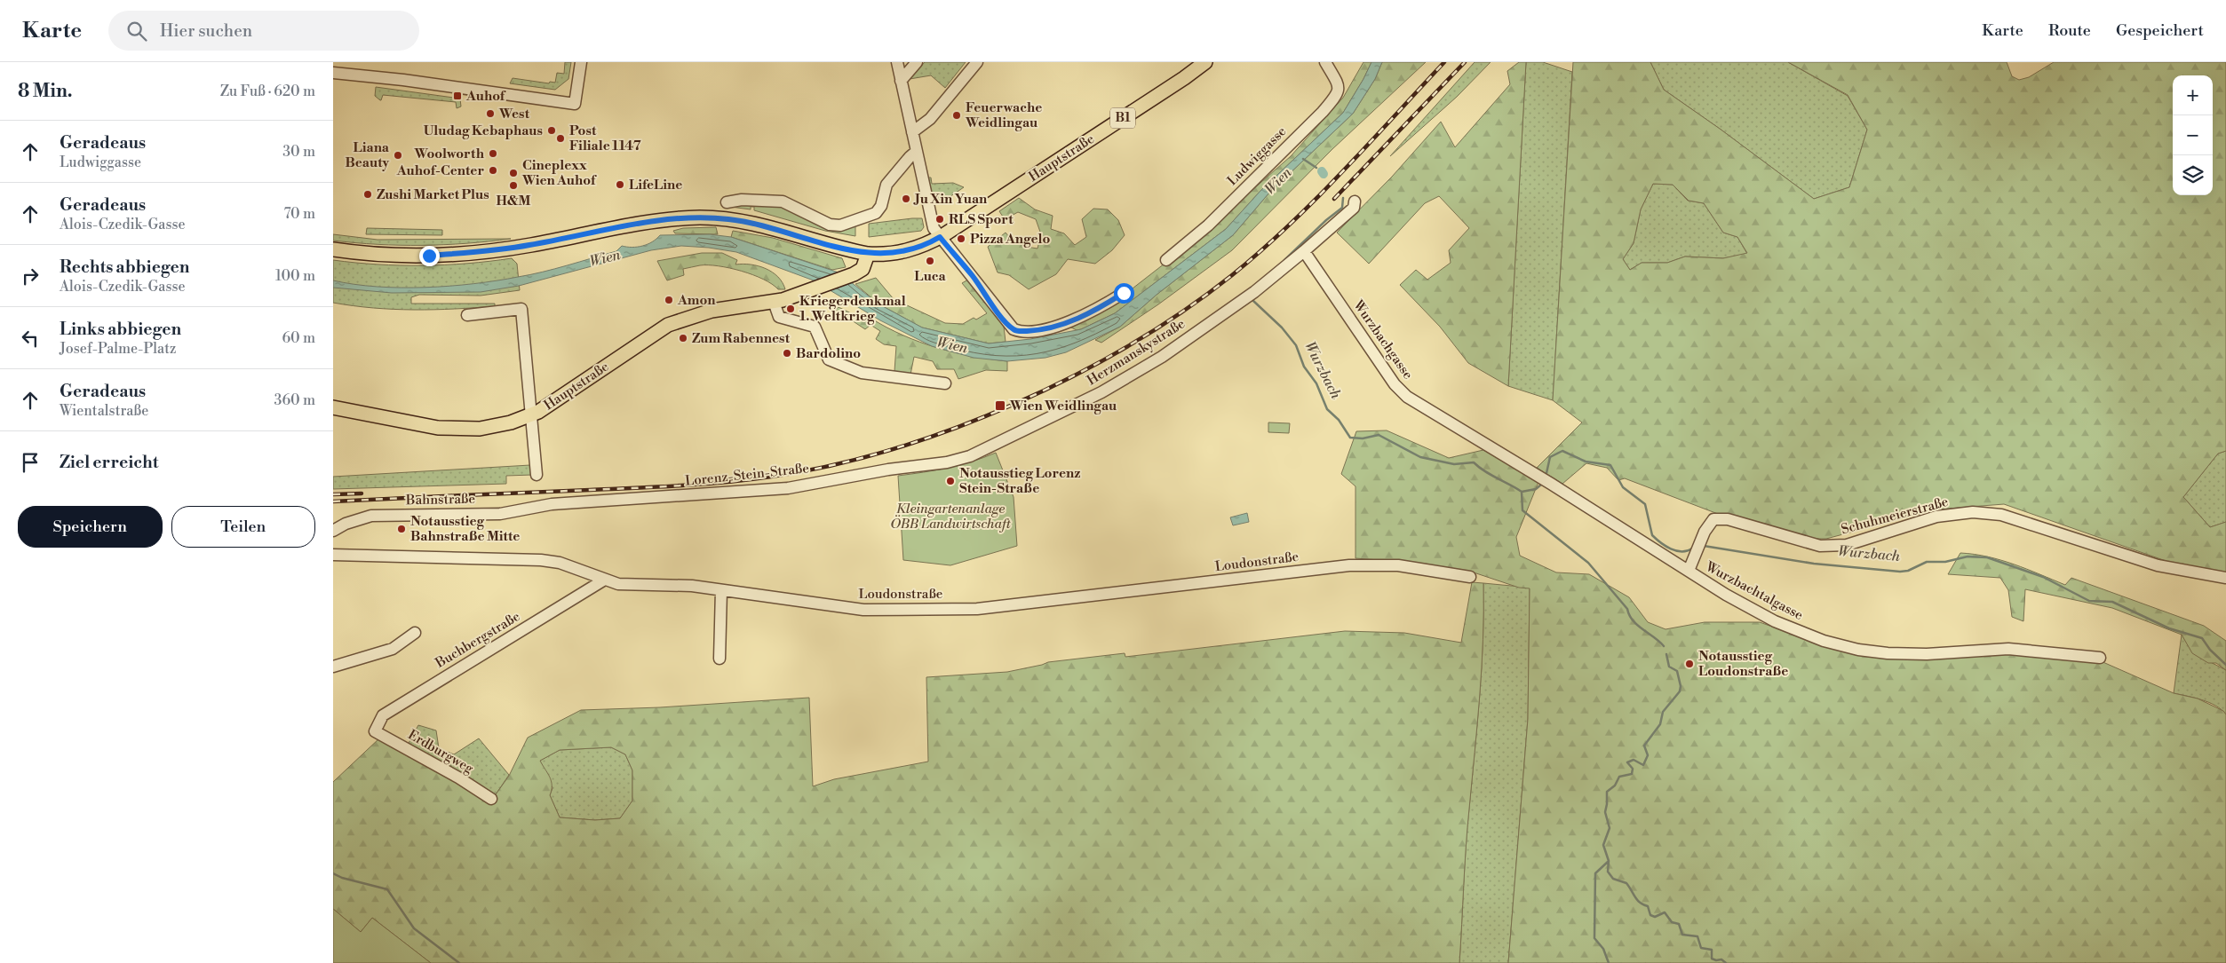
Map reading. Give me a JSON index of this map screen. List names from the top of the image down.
{
  "streets": {
    "main road": ["B1", "Hauptstraße"],
    "street": [
      "Ludwiggasse",
      "Wurzbachgasse",
      "Herzmanskystraße",
      "Lorenz-Stein-Straße",
      "Bahnstraße",
      "Schuhmeierstraße",
      "Loudonstraße",
      "Wurzbachtalgasse",
      "Buchbergstraße",
      "Erdburgweg"
    ]
  },
  "crossings": [
    ["B1", "Hauptstraße"],
    ["Wurzbachgasse", "Herzmanskystraße"],
    ["Wurzbachgasse", "Wurzbachtalgasse"],
    ["Herzmanskystraße", "Lorenz-Stein-Straße"],
    ["Lorenz-Stein-Straße", "Bahnstraße"],
    ["Schuhmeierstraße", "Wurzbachtalgasse"],
    ["Loudonstraße", "Buchbergstraße"],
    ["Buchbergstraße", "Erdburgweg"]
  ],
  "water": ["Wien", "Wurzbach"],
  "parks": ["Kleingartenanlage ÖBB Landwirtschaft"],
  "places": {
    "transit": ["Auhof", "Wien Weidlingau"],
    "other": [
      "West",
      "Feuerwache Weidlingau",
      "Uludag Kebaphaus",
      "Post Filiale 1147",
      "Woolworth",
      "Liana Beauty",
      "Auhof-Center",
      "Cineplexx Wien Auhof",
      "LifeLine",
      "H&M",
      "Zushi Market Plus",
      "Ju Xin Yuan",
      "RLS Sport",
      "Pizza Angelo",
      "Luca",
      "Amon",
      "Kriegerdenkmal 1. Weltkrieg",
      "Zum Rabennest",
      "Bardolino",
      "Notausstieg Lorenz Stein-Straße",
      "Notausstieg Bahnstraße Mitte",
      "Notausstieg Loudonstraße"
    ]
  },
  "page": {
    "header": "Karte",
    "search": "Hier suchen",
    "nav": ["Karte", "Route", "Gespeichert"],
    "heading": ["8 Min.", "Zu Fuß · 620 m"],
    "map_buttons": ["+", "−"],
    "list": [
      ["Geradeaus", "Ludwiggasse", "30 m"],
      ["Geradeaus", "Alois-Czedik-Gasse", "70 m"],
      ["Rechts abbiegen", "Alois-Czedik-Gasse", "100 m"],
      ["Links abbiegen", "Josef-Palme-Platz", "60 m"],
      ["Geradeaus", "Wientalstraße", "360 m"],
      "Ziel erreicht"
    ],
    "buttons": ["Speichern", "Teilen"]
  }
}
